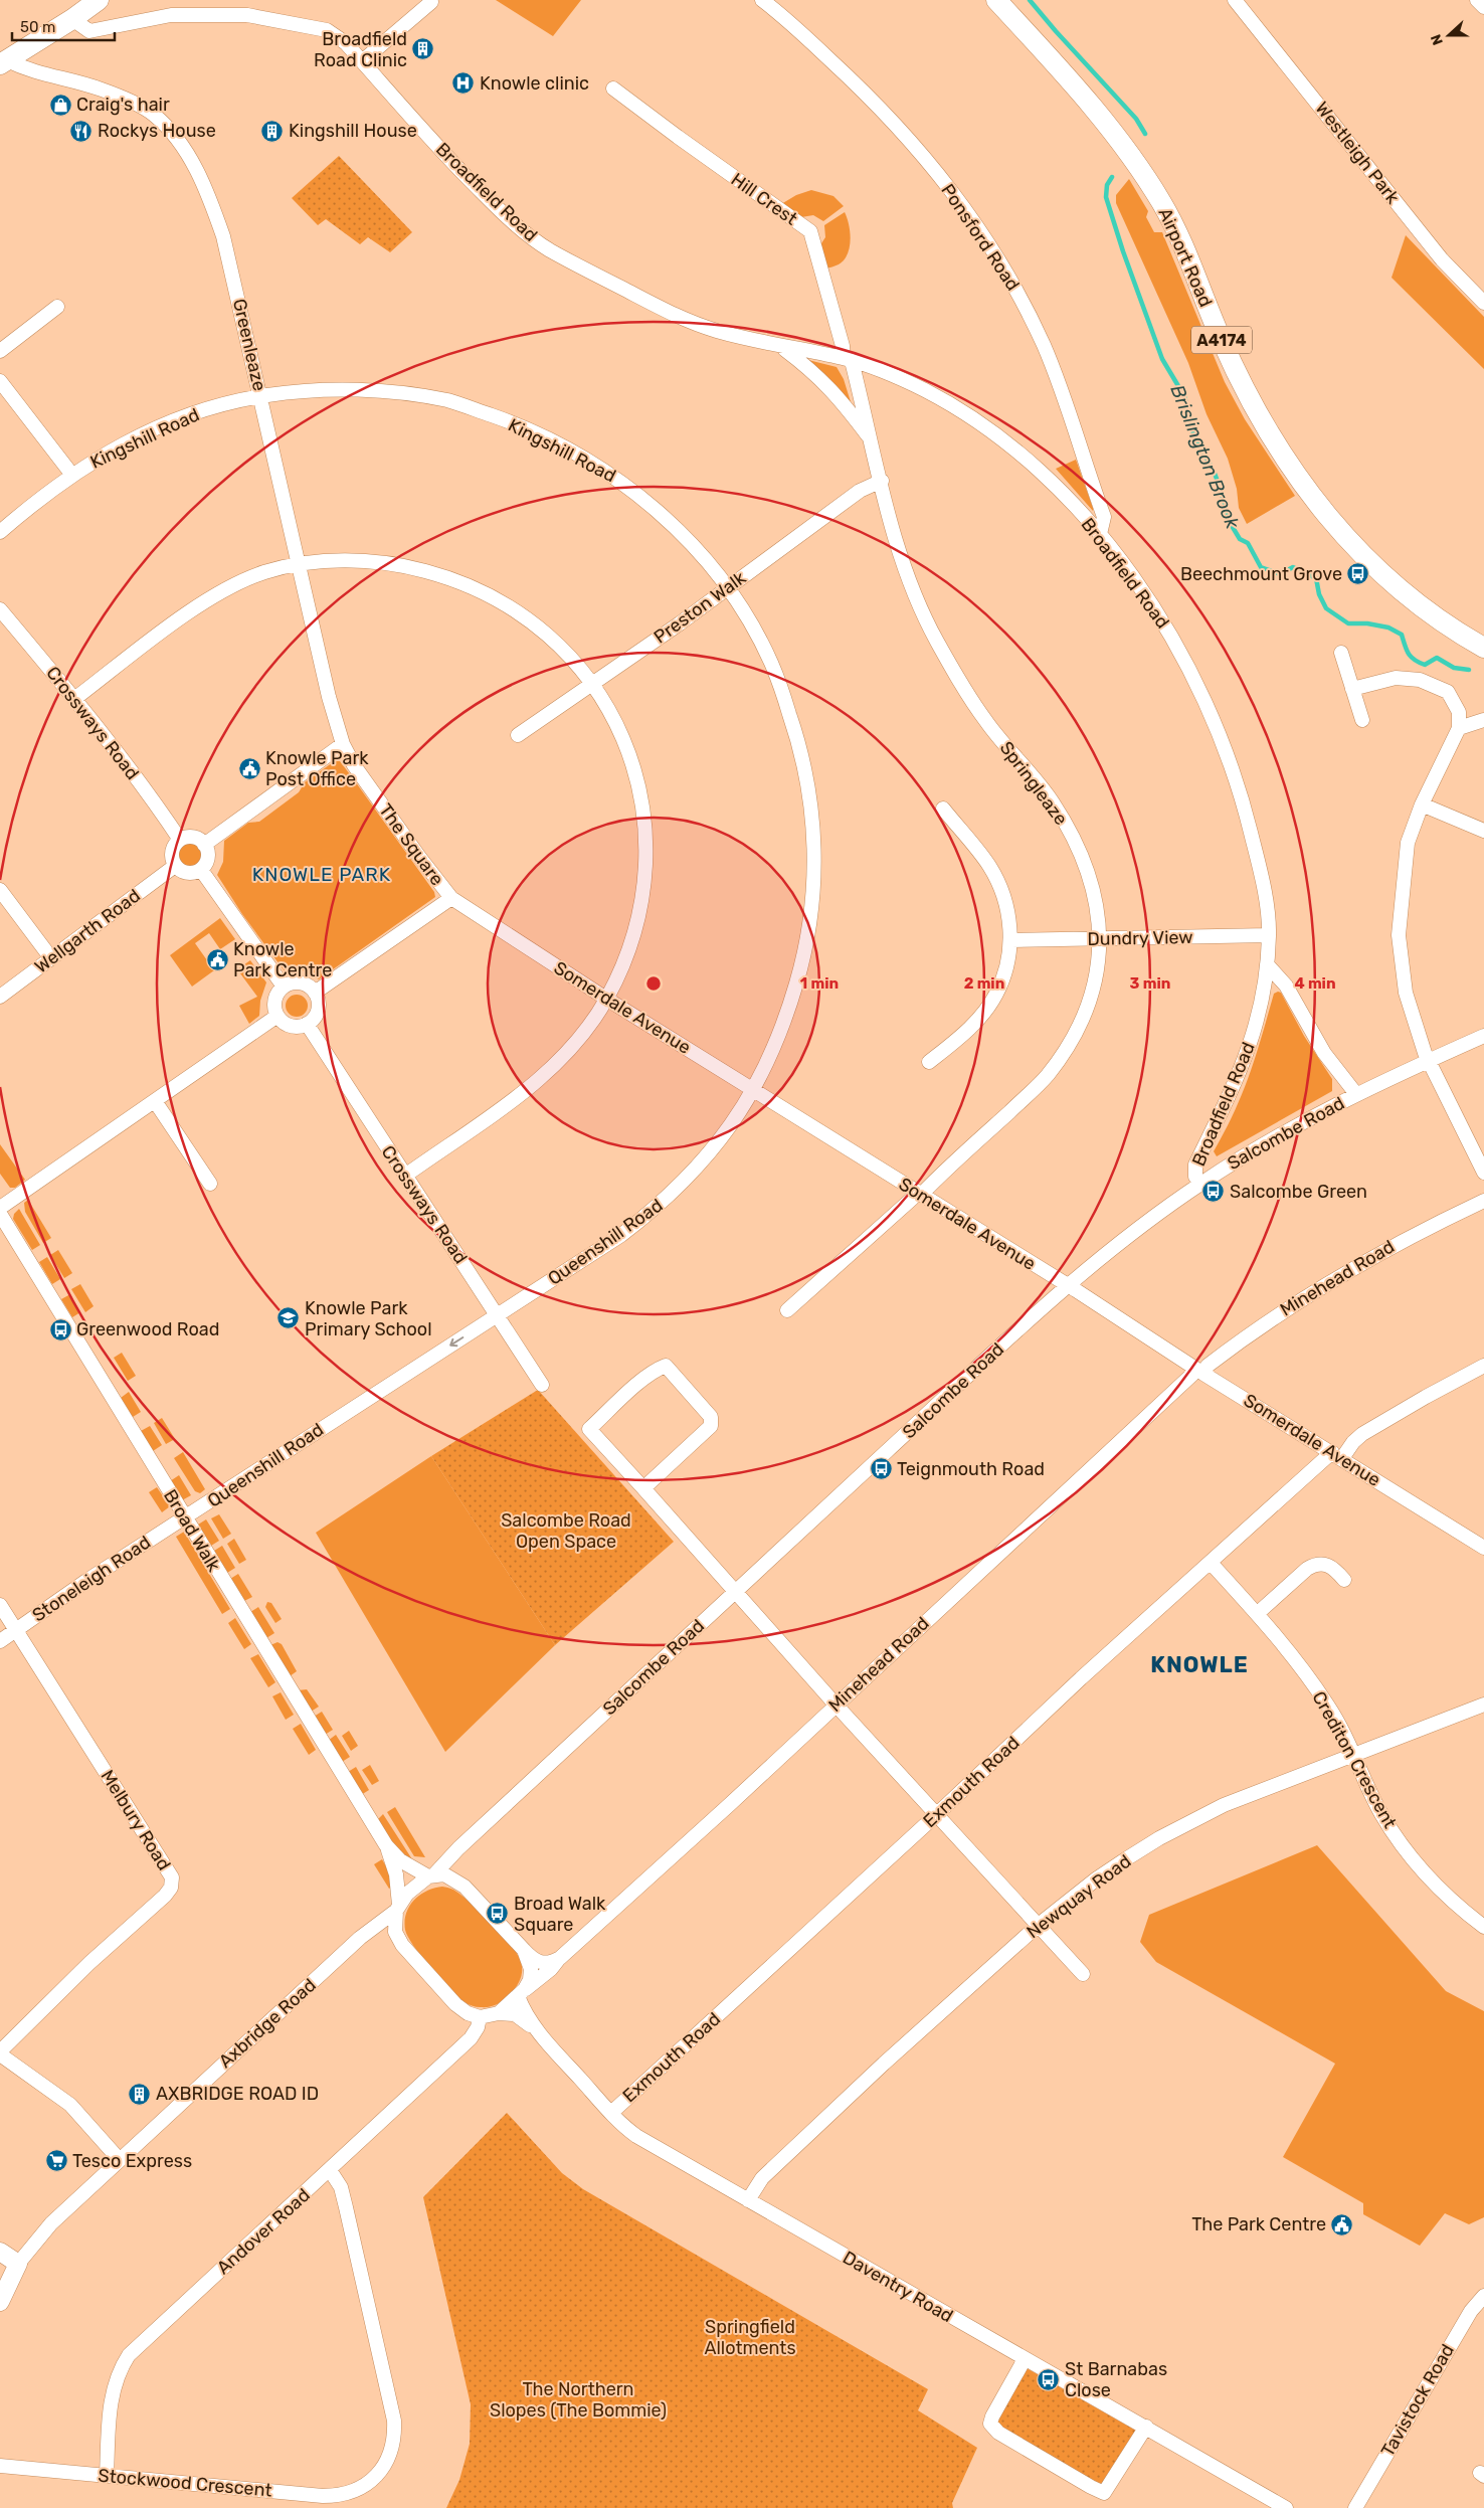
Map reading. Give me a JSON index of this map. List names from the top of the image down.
{
  "streets": {
    "highway": ["Airport Road", "A4174"],
    "street": [
      "Westleigh Park",
      "Broadfield Road",
      "Hill Crest",
      "Ponsford Road",
      "Greenleaze",
      "Kingshill Road",
      "Preston Walk",
      "Crossways Road",
      "Springleaze",
      "The Square",
      "Wellgarth Road",
      "Dundry View",
      "Somerdale Avenue",
      "Salcombe Road",
      "Queenshill Road",
      "Minehead Road",
      "Broad Walk",
      "Stoneleigh Road",
      "Crediton Crescent",
      "Exmouth Road",
      "Melbury Road",
      "Newquay Road",
      "Axbridge Road",
      "Andover Road",
      "Daventry Road",
      "Tavistock Road",
      "Stockwood Crescent"
    ]
  },
  "crossings": [
    ["Broadfield Road", "Hill Crest"],
    ["Broadfield Road", "Ponsford Road"],
    ["Broadfield Road", "Springleaze"],
    ["Broadfield Road", "Dundry View"],
    ["Broadfield Road", "Salcombe Road"],
    ["Hill Crest", "Springleaze"],
    ["Greenleaze", "Kingshill Road"],
    ["Greenleaze", "The Square"],
    ["Kingshill Road", "Preston Walk"],
    ["Kingshill Road", "Queenshill Road"],
    ["Preston Walk", "Springleaze"],
    ["Preston Walk", "Queenshill Road"],
    ["Crossways Road", "The Square"],
    ["Crossways Road", "Wellgarth Road"],
    ["Crossways Road", "Queenshill Road"],
    ["Springleaze", "Dundry View"],
    ["Springleaze", "Somerdale Avenue"],
    ["The Square", "Somerdale Avenue"],
    ["Somerdale Avenue", "Salcombe Road"],
    ["Somerdale Avenue", "Queenshill Road"],
    ["Somerdale Avenue", "Minehead Road"],
    ["Somerdale Avenue", "Exmouth Road"],
    ["Salcombe Road", "Minehead Road"],
    ["Salcombe Road", "Broad Walk"],
    ["Salcombe Road", "Axbridge Road"],
    ["Salcombe Road", "Andover Road"],
    ["Salcombe Road", "Daventry Road"],
    ["Queenshill Road", "Broad Walk"],
    ["Queenshill Road", "Stoneleigh Road"],
    ["Minehead Road", "Broad Walk"],
    ["Minehead Road", "Axbridge Road"],
    ["Minehead Road", "Andover Road"],
    ["Minehead Road", "Daventry Road"],
    ["Broad Walk", "Stoneleigh Road"],
    ["Broad Walk", "Axbridge Road"],
    ["Broad Walk", "Andover Road"],
    ["Broad Walk", "Daventry Road"],
    ["Stoneleigh Road", "Melbury Road"],
    ["Crediton Crescent", "Exmouth Road"],
    ["Crediton Crescent", "Newquay Road"],
    ["Exmouth Road", "Daventry Road"],
    ["Newquay Road", "Daventry Road"],
    ["Axbridge Road", "Andover Road"],
    ["Axbridge Road", "Daventry Road"],
    ["Andover Road", "Daventry Road"],
    ["Andover Road", "Stockwood Crescent"]
  ],
  "districts": ["KNOWLE PARK", "KNOWLE"],
  "water": ["Brislington Brook"],
  "parks": ["Salcombe Road Open Space", "Springfield Allotments", "The Northern Slopes (The Bommie)"],
  "places": {
    "building": ["Broadfield Road Clinic", "Kingshill House", "AXBRIDGE ROAD ID"],
    "hospital": ["Knowle clinic"],
    "shop": ["Craig's hair"],
    "restaurant": ["Rockys House"],
    "bus stop": [
      "Beechmount Grove",
      "Salcombe Green",
      "Greenwood Road",
      "Teignmouth Road",
      "Broad Walk Square",
      "St Barnabas Close"
    ],
    "public building": ["Knowle Park Post Office", "Knowle Park Centre", "The Park Centre"],
    "school or university": ["Knowle Park Primary School"],
    "supermarket": ["Tesco Express"]
  },
  "scale_bar": "50 m",
  "north": "left",
  "rings": [
    "1 min",
    "2 min",
    "3 min",
    "4 min"
  ]
}
